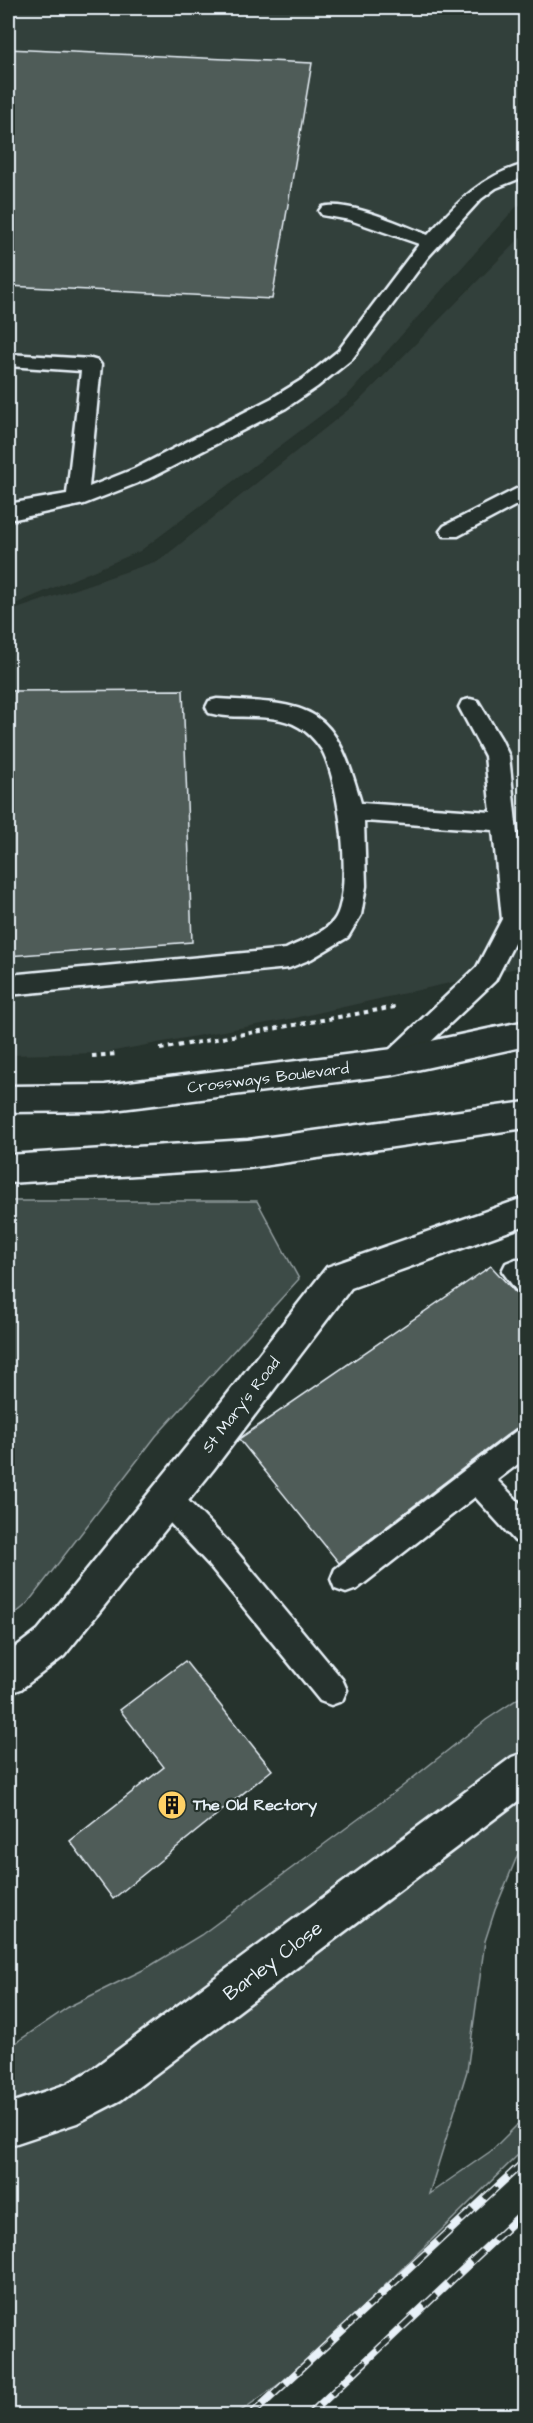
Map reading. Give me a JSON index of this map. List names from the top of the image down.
{
  "streets": {
    "street": ["Crossways Boulevard", "St Mary's Road", "Barley Close"]
  },
  "places": {
    "building": ["The Old Rectory"]
  }
}
